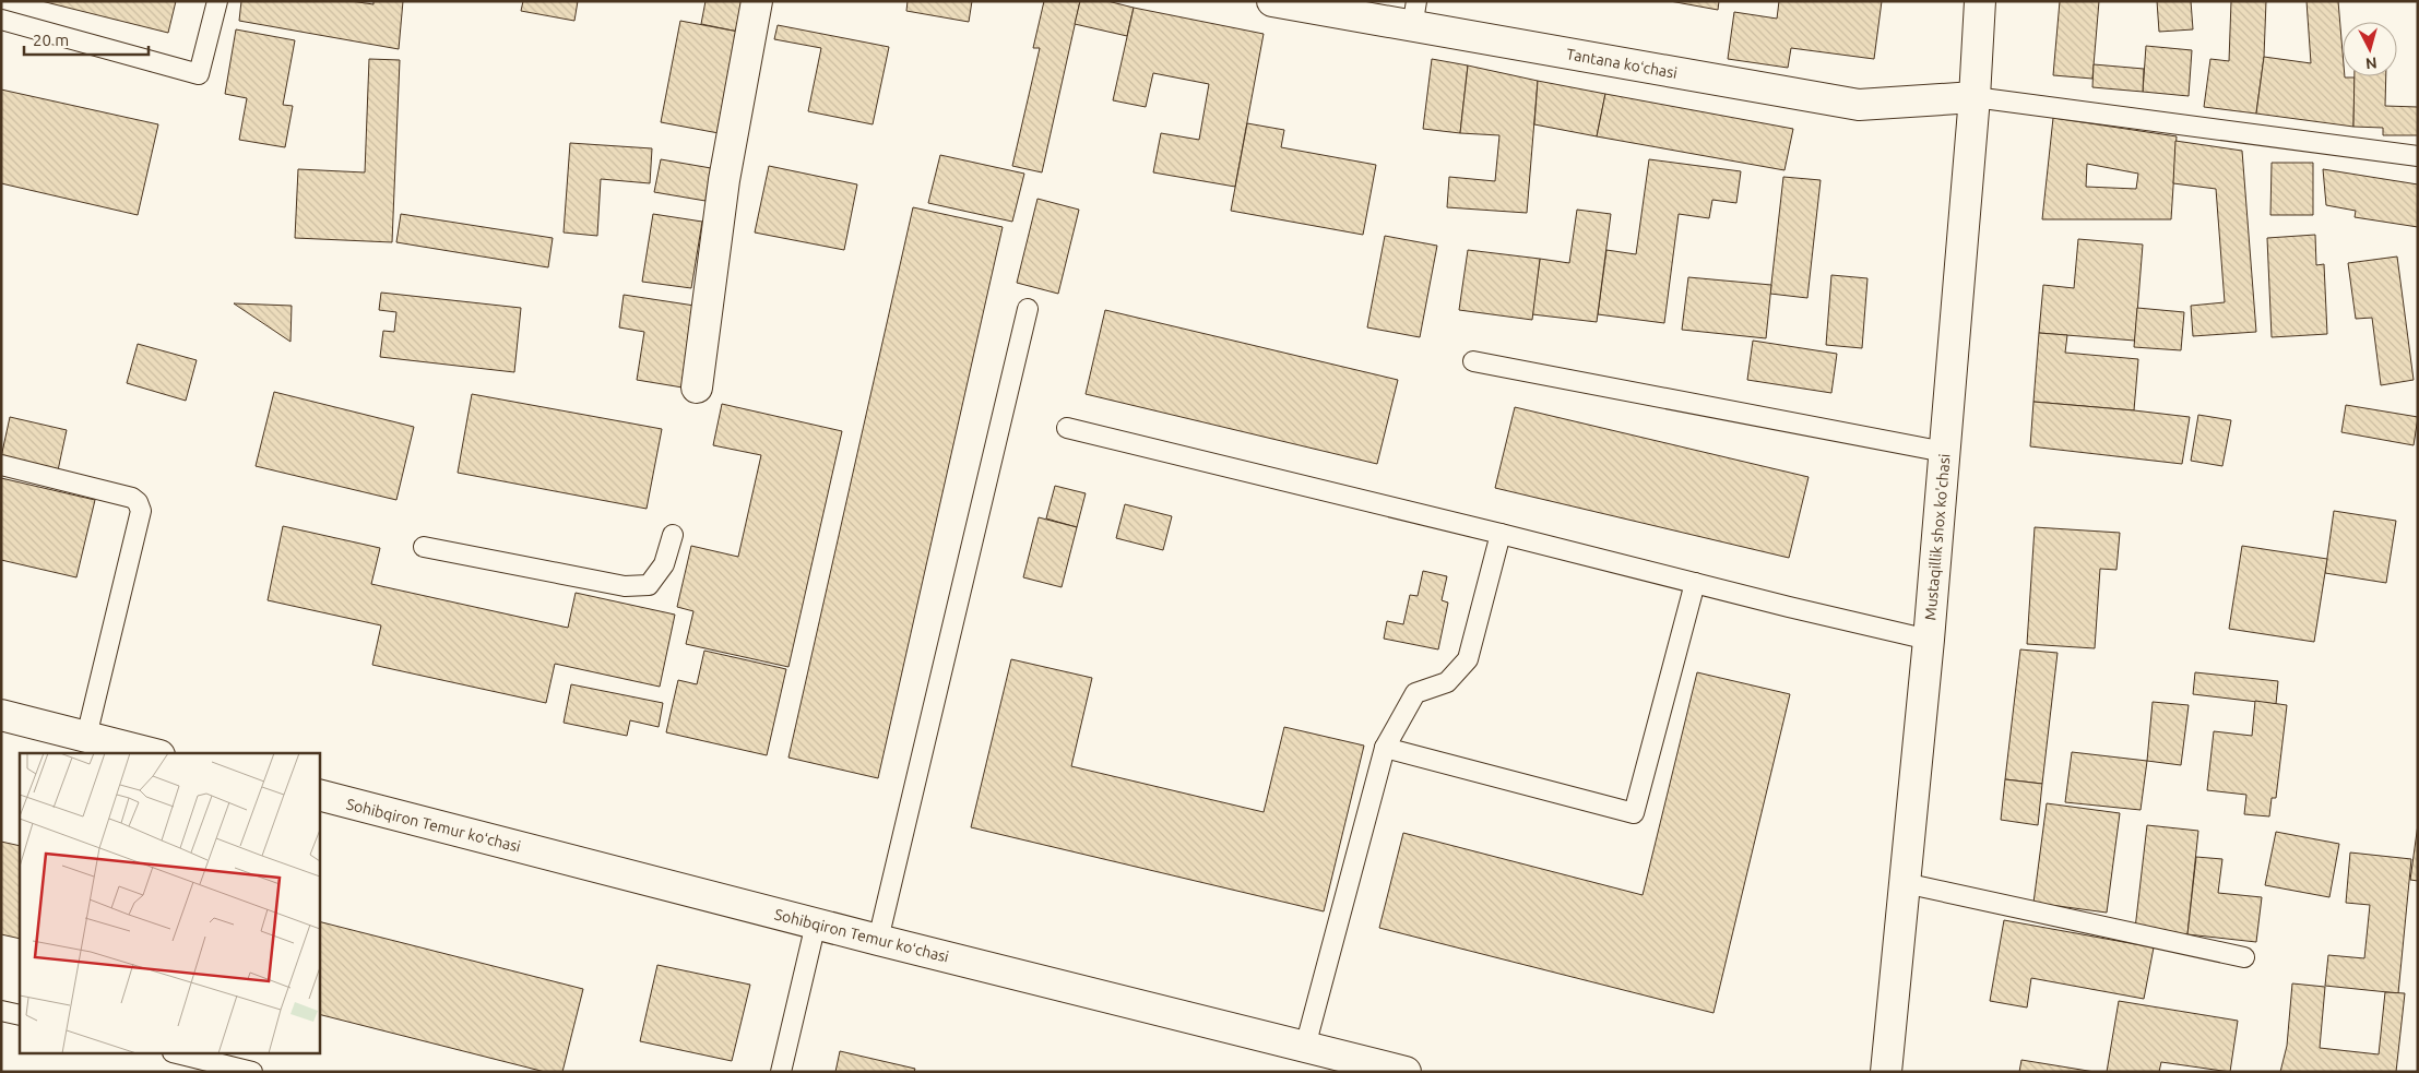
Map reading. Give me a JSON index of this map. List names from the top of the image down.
{
  "streets": {
    "main road": ["Tantana koʻchasi", "Mustaqillik shox ko'chasi", "Sohibqiron Temur koʻchasi"]
  },
  "crossings": [
    ["Tantana koʻchasi", "Mustaqillik shox ko'chasi"]
  ],
  "scale_bar": "20 m",
  "north": "bottom"
}
